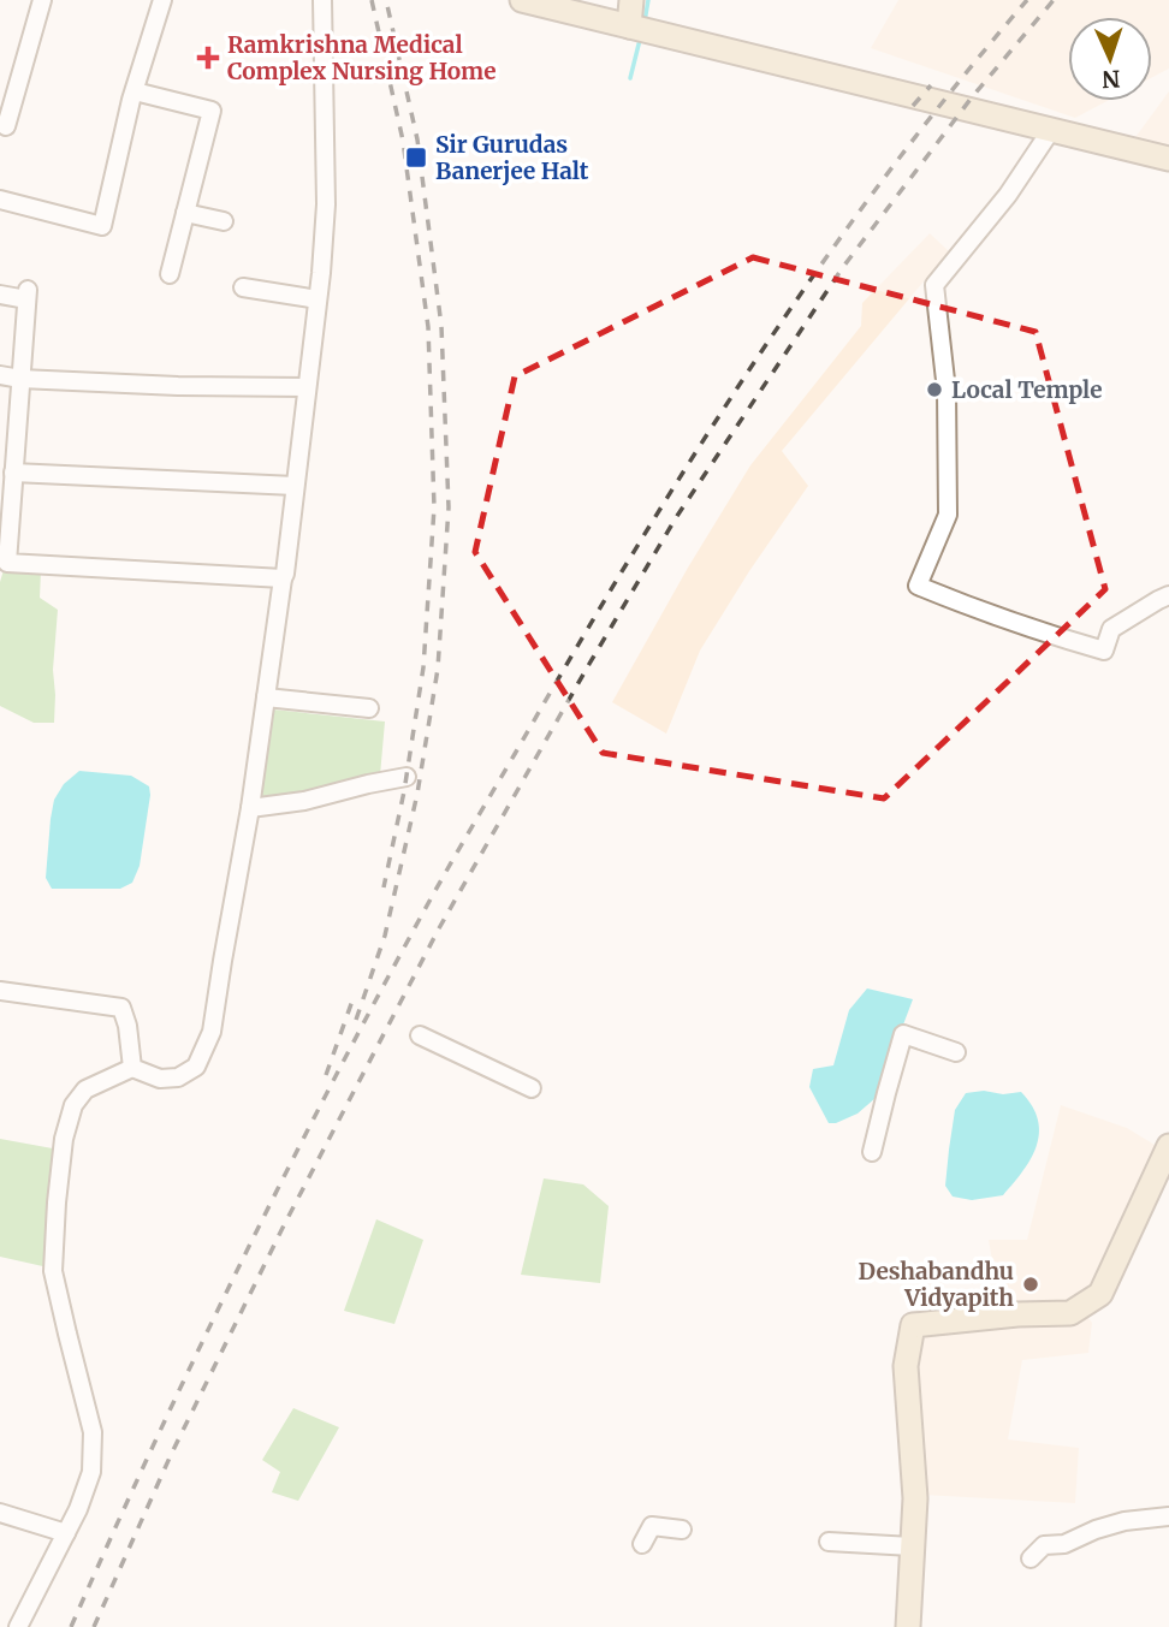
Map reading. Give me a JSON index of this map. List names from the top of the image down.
{
  "places": {
    "health": ["Ramkrishna Medical Complex Nursing Home"],
    "transit": ["Sir Gurudas Banerjee Halt"],
    "other": ["Local Temple", "Deshabandhu Vidyapith"]
  },
  "north": "bottom"
}
